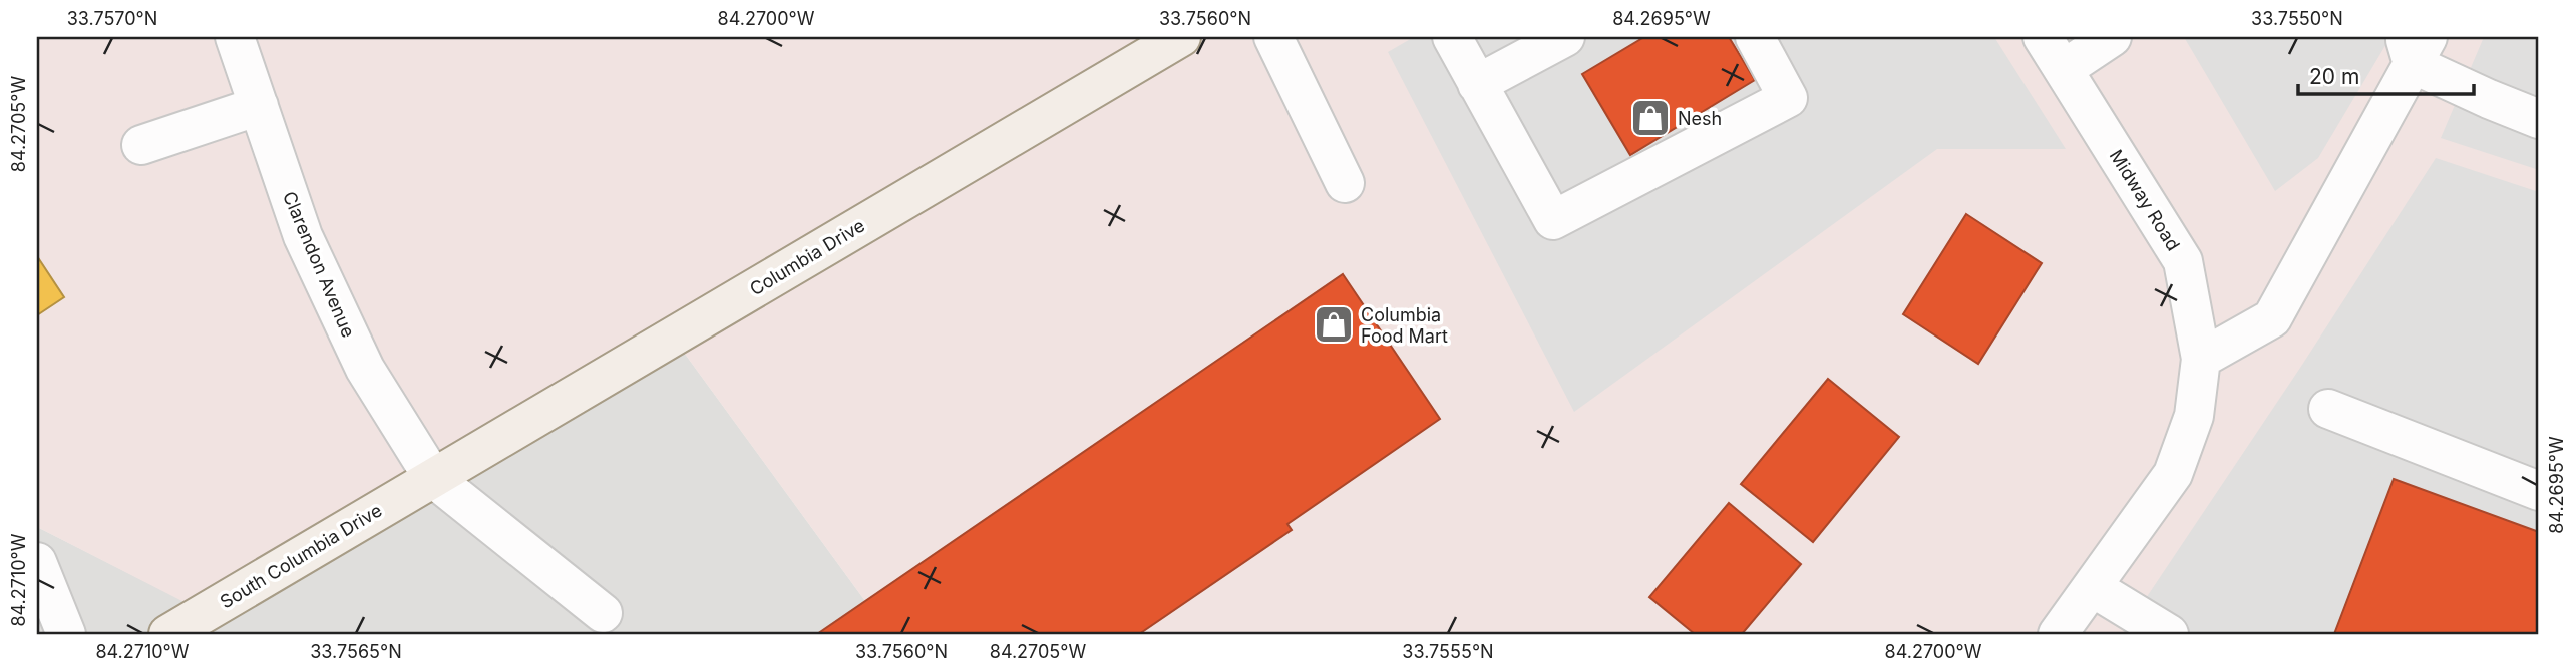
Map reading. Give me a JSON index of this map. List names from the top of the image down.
{
  "streets": {
    "main road": ["Columbia Drive", "South Columbia Drive"],
    "street": ["Midway Road", "Clarendon Avenue"]
  },
  "crossings": [
    ["Columbia Drive", "Clarendon Avenue"],
    ["Columbia Drive", "South Columbia Drive"],
    ["Clarendon Avenue", "South Columbia Drive"]
  ],
  "places": {
    "shop": ["Nesh", "Columbia Food Mart"]
  },
  "scale_bar": "20 m",
  "coordinates": [
    "33.7570°N",
    "84.2700°W",
    "33.7560°N",
    "84.2695°W",
    "33.7550°N",
    "84.2705°W",
    "84.2710°W",
    "33.7565°N",
    "33.7555°N"
  ]
}
